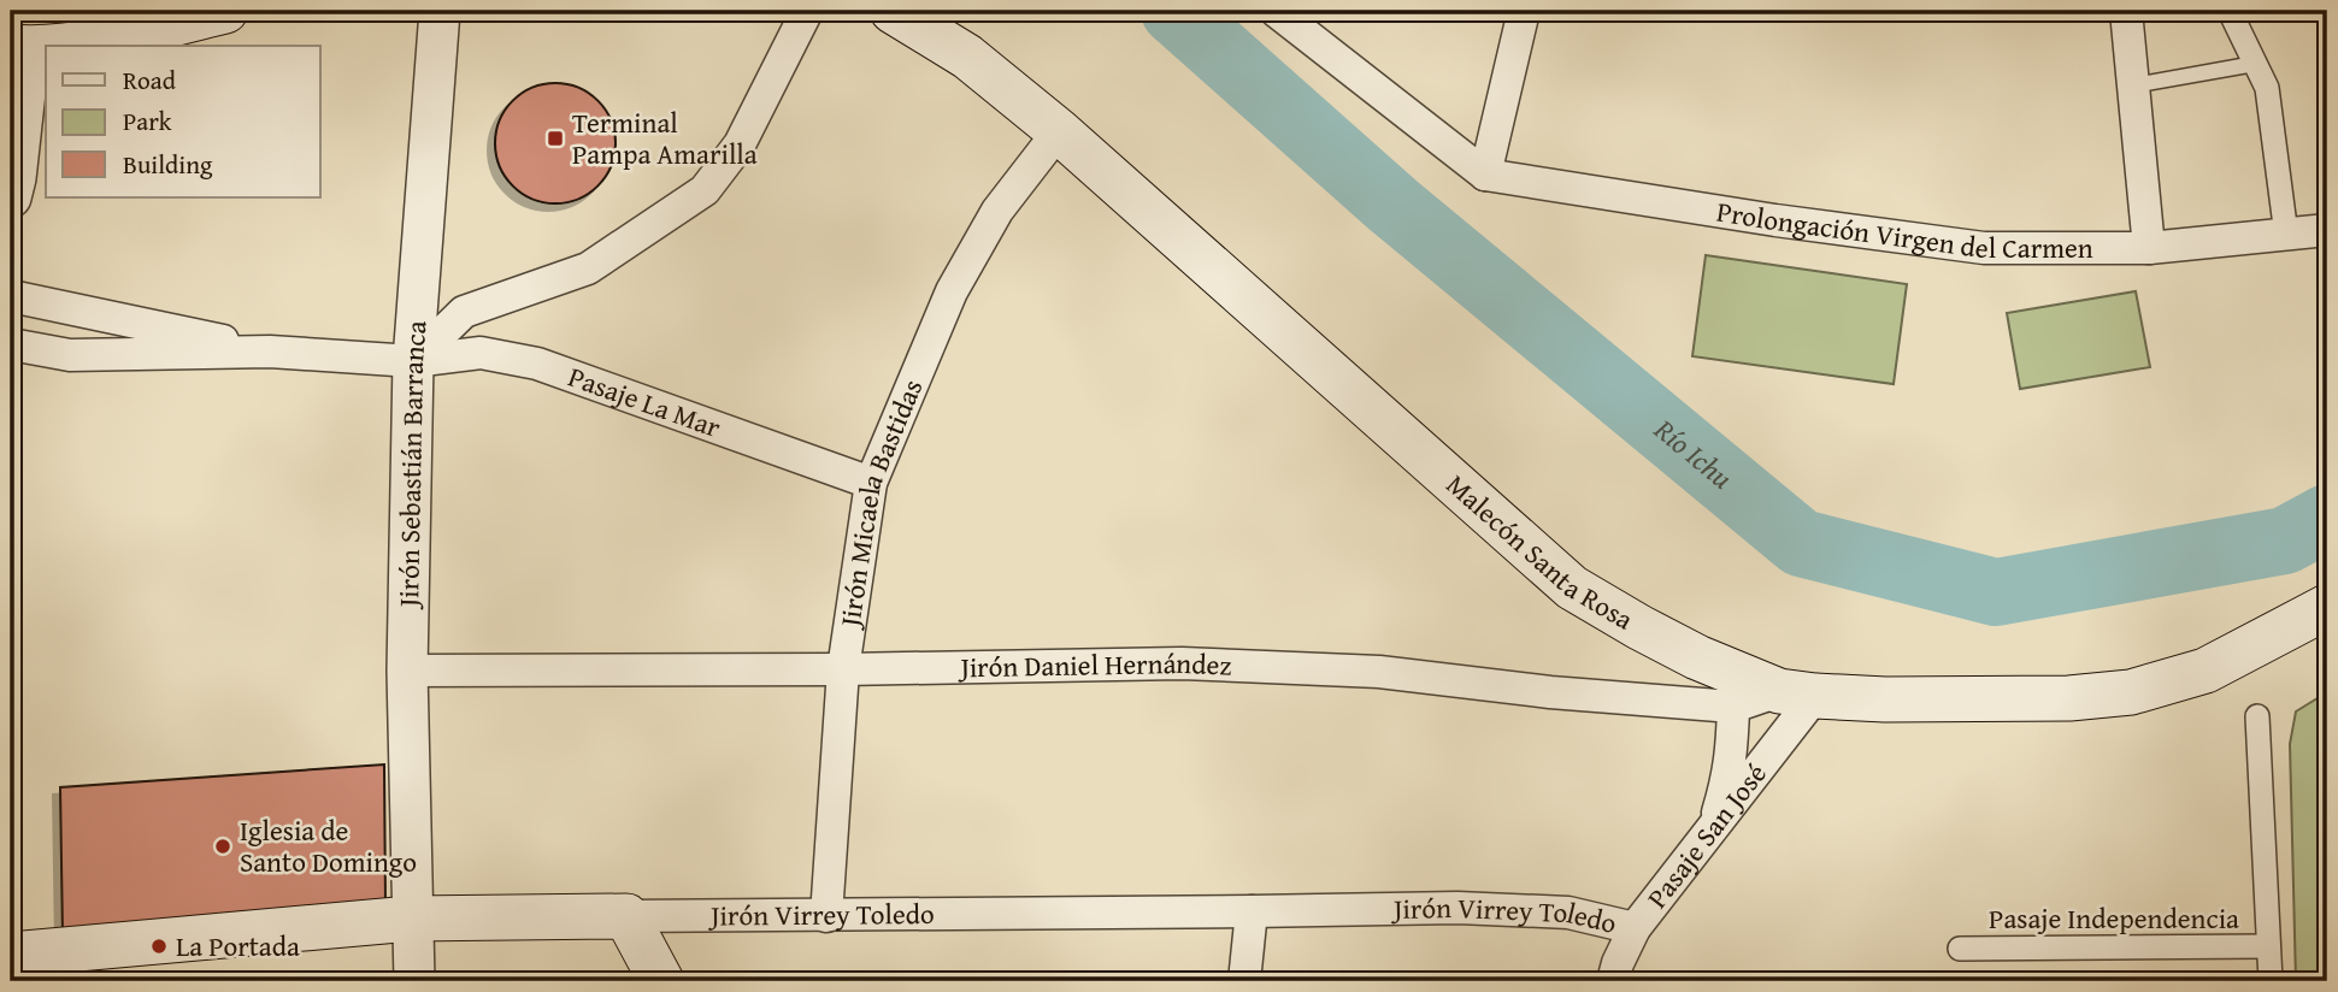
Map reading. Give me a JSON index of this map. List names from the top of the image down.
{
  "streets": {
    "main road": ["Malecón Santa Rosa", "Jirón Virrey Toledo"],
    "street": [
      "Prolongación Virgen del Carmen",
      "Pasaje La Mar",
      "Jirón Sebastián Barranca",
      "Jirón Micaela Bastidas",
      "Jirón Daniel Hernández",
      "Pasaje San José",
      "Pasaje Independencia"
    ]
  },
  "crossings": [
    ["Pasaje La Mar", "Jirón Sebastián Barranca"],
    ["Pasaje La Mar", "Jirón Micaela Bastidas"],
    ["Jirón Sebastián Barranca", "Jirón Daniel Hernández"],
    ["Jirón Sebastián Barranca", "Jirón Virrey Toledo"],
    ["Jirón Micaela Bastidas", "Malecón Santa Rosa"],
    ["Jirón Micaela Bastidas", "Jirón Daniel Hernández"],
    ["Jirón Micaela Bastidas", "Jirón Virrey Toledo"],
    ["Malecón Santa Rosa", "Jirón Daniel Hernández"],
    ["Malecón Santa Rosa", "Pasaje San José"],
    ["Jirón Daniel Hernández", "Pasaje San José"],
    ["Pasaje San José", "Jirón Virrey Toledo"]
  ],
  "water": ["Río Ichu"],
  "places": {
    "transit": ["Terminal Pampa Amarilla"],
    "other": ["Iglesia de Santo Domingo", "La Portada"]
  },
  "legend": ["Road", "Park", "Building"]
}
